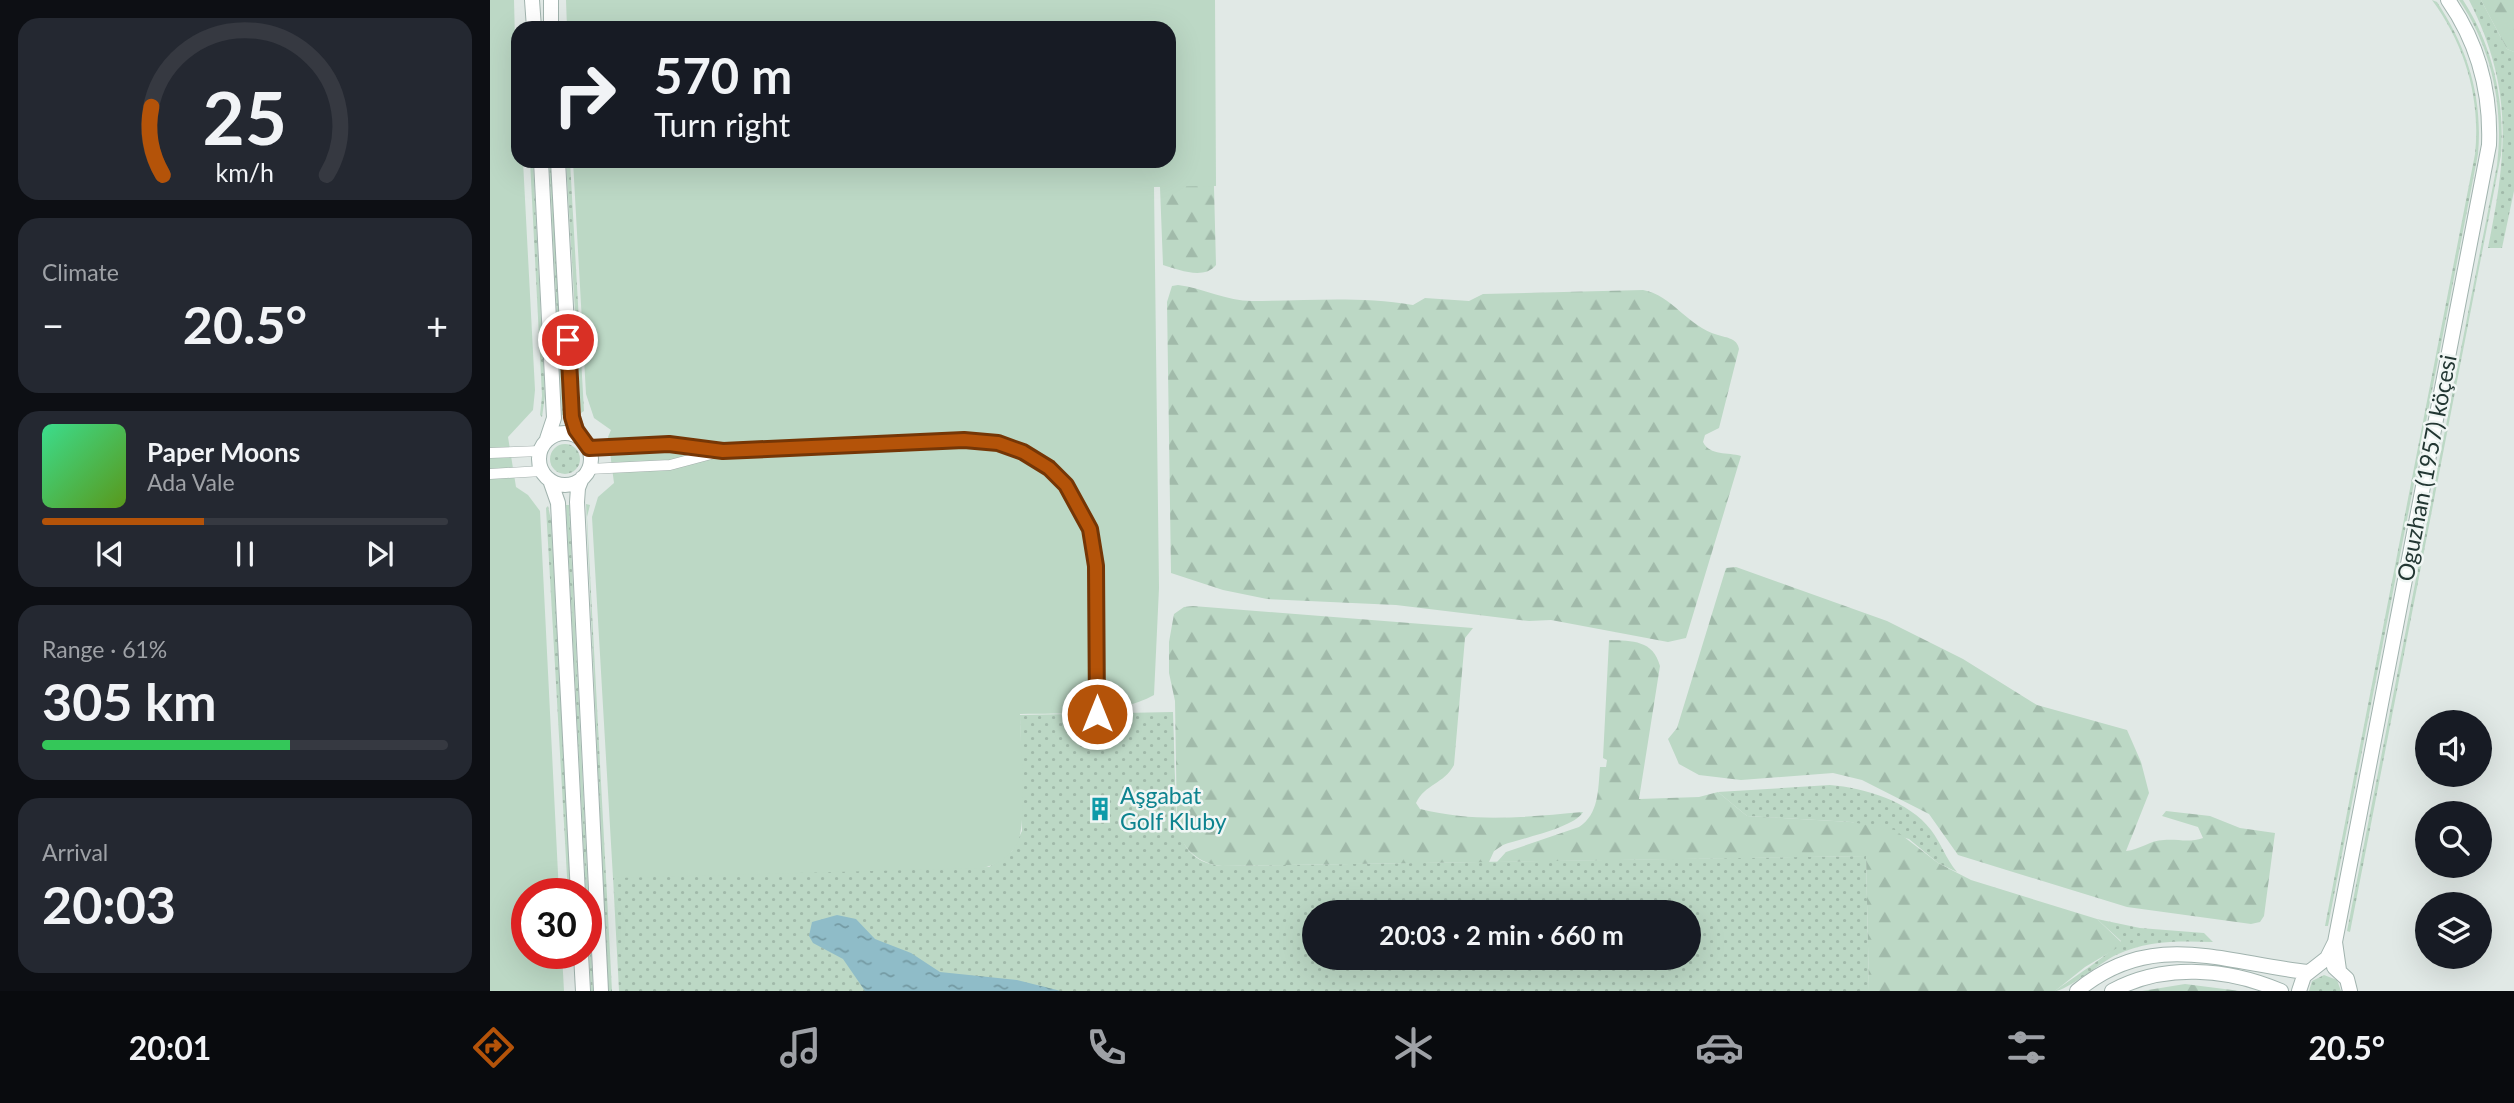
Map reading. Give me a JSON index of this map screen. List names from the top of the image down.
{
  "streets": {
    "street": ["Oguzhan (1957) köçesi"]
  },
  "places": {
    "building": ["Aşgabat Golf Kluby"]
  },
  "page": {
    "turn": ["570 m", "Turn right"],
    "tile": [
      "Climate",
      ["Range · 61%", "305 km"],
      ["Arrival", "20:03"]
    ],
    "heat": ["−", "20.5°", "+"],
    "song": ["Paper Moons", "Ada Vale"],
    "limit": "30",
    "trip": "20:03 · 2 min · 660 m",
    "tabs": ["20:01", "20.5°"],
    "gauge": ["25", "km/h"]
  }
}
